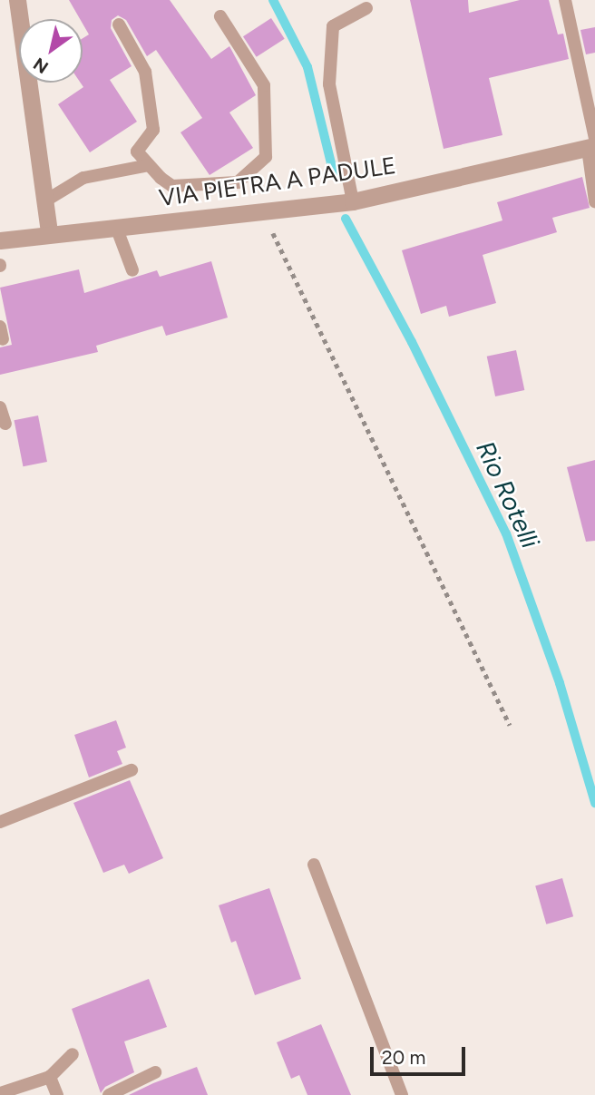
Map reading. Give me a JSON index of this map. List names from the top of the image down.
{
  "streets": {
    "street": ["VIA PIETRA A PADULE"]
  },
  "water": ["Rio Rotelli"],
  "scale_bar": "20 m",
  "north": "bottom left"
}
